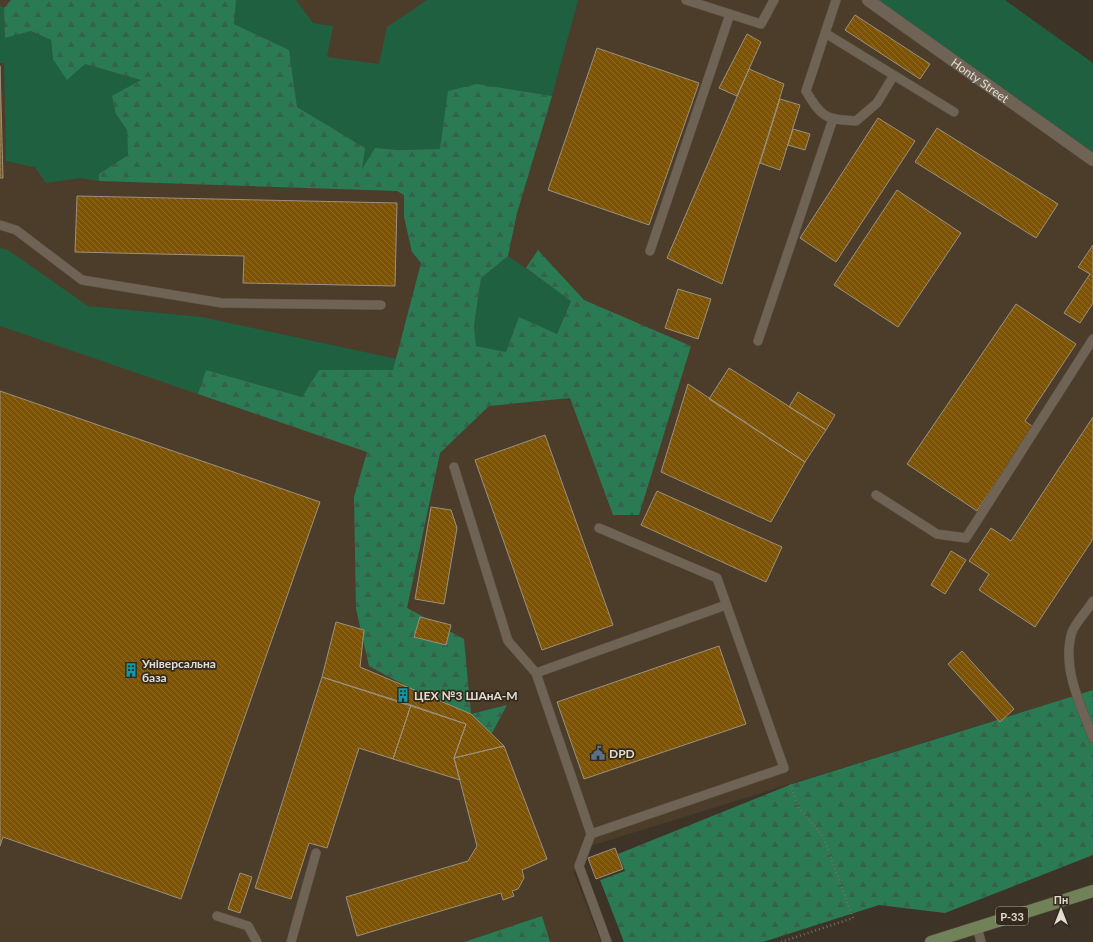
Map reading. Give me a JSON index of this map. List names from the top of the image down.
{
  "streets": {
    "main road": ["Р-33"],
    "street": ["Honty Street"]
  },
  "places": {
    "building": ["Універсальна база", "ЦЕХ №3 ШАнА-М"],
    "public building": ["DPD"]
  },
  "north": "top"
}
